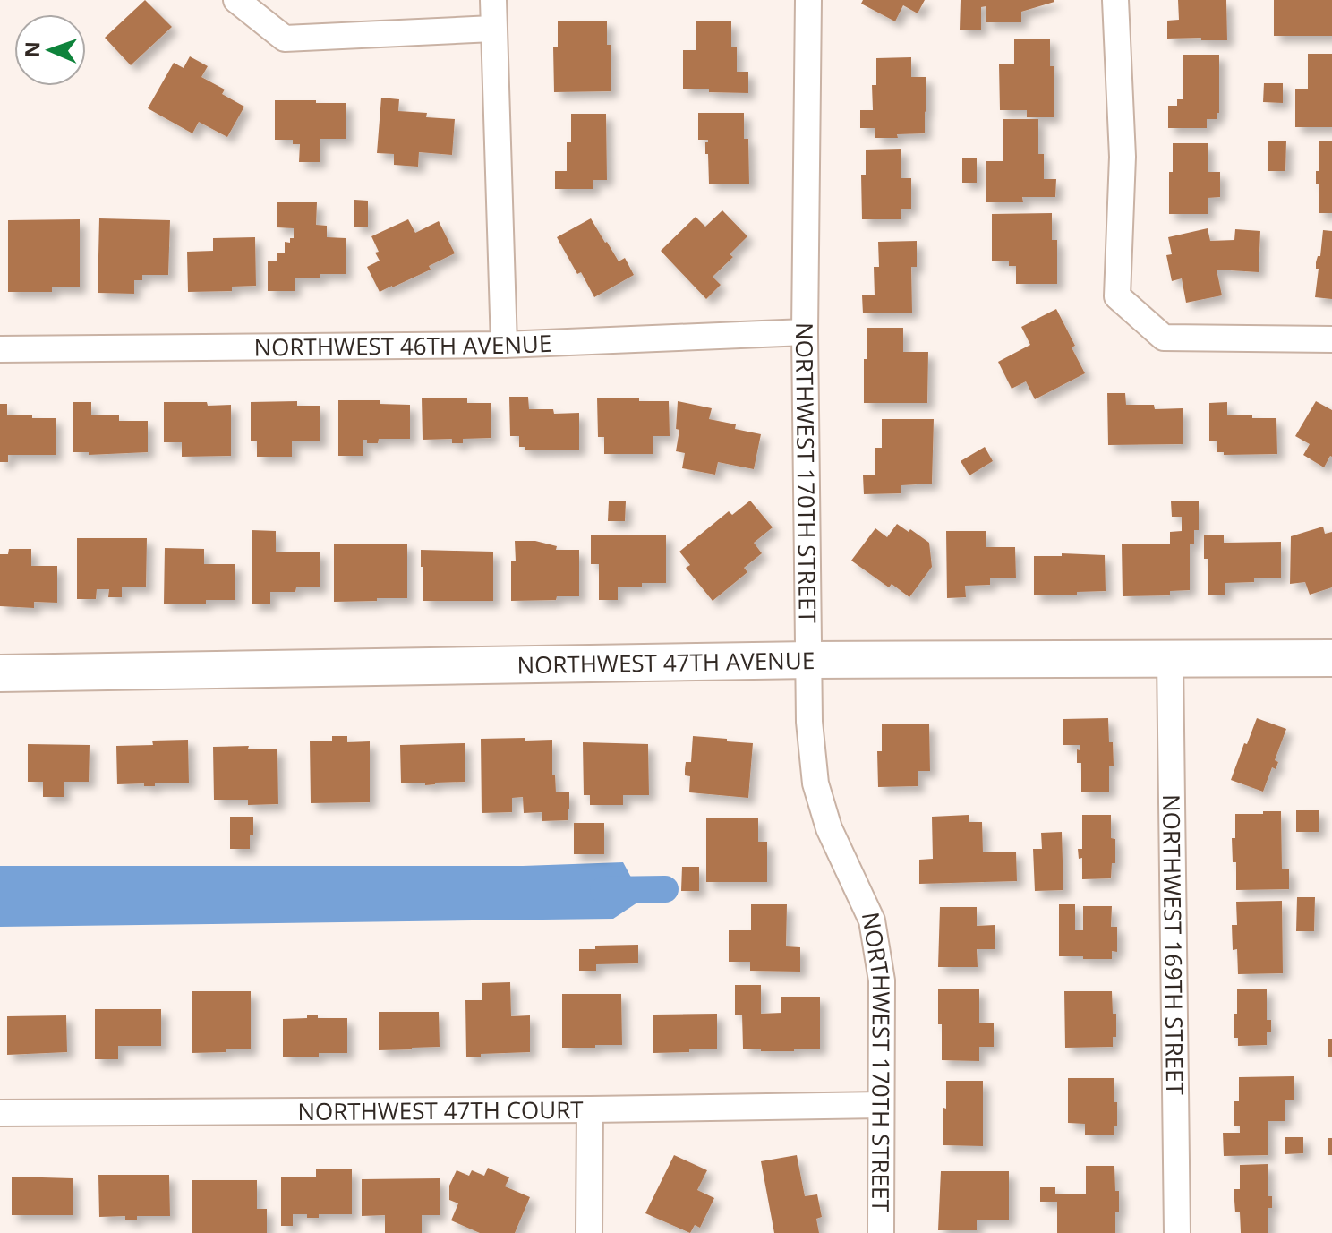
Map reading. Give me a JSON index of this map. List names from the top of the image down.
{
  "streets": {
    "main road": ["NORTHWEST 47TH AVENUE"],
    "street": [
      "NORTHWEST 46TH AVENUE",
      "NORTHWEST 170TH STREET",
      "NORTHWEST 169TH STREET",
      "NORTHWEST 47TH COURT"
    ]
  },
  "crossings": [
    ["NORTHWEST 46TH AVENUE", "NORTHWEST 170TH STREET"],
    ["NORTHWEST 170TH STREET", "NORTHWEST 47TH AVENUE"],
    ["NORTHWEST 170TH STREET", "NORTHWEST 47TH COURT"],
    ["NORTHWEST 47TH AVENUE", "NORTHWEST 169TH STREET"]
  ],
  "north": "left"
}
